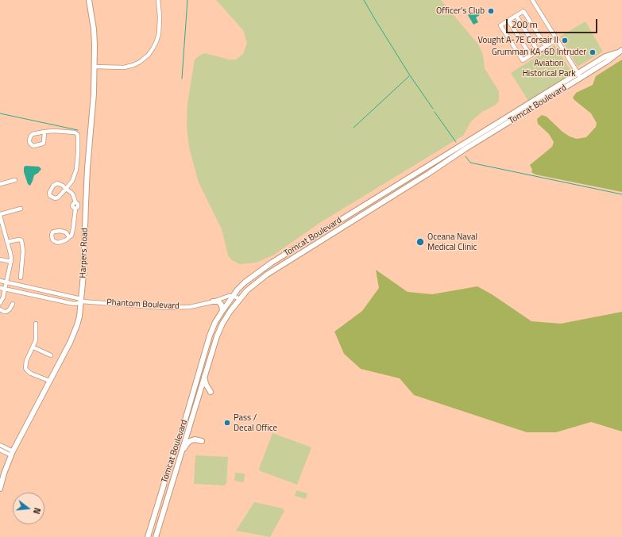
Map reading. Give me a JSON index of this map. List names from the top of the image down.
{
  "streets": {
    "main road": ["Tomcat Boulevard", "Harpers Road"],
    "street": ["Phantom Boulevard"]
  },
  "crossings": [
    ["Tomcat Boulevard", "Phantom Boulevard"],
    ["Harpers Road", "Phantom Boulevard"]
  ],
  "parks": ["Aviation Historical Park"],
  "places": [
    "Officer's Club",
    "Vought A-7E Corsair II",
    "Grumman KA-6D Intruder",
    "Oceana Naval Medical Clinic",
    "Pass / Decal Office"
  ],
  "scale_bar": "200 m",
  "north": "right"
}
